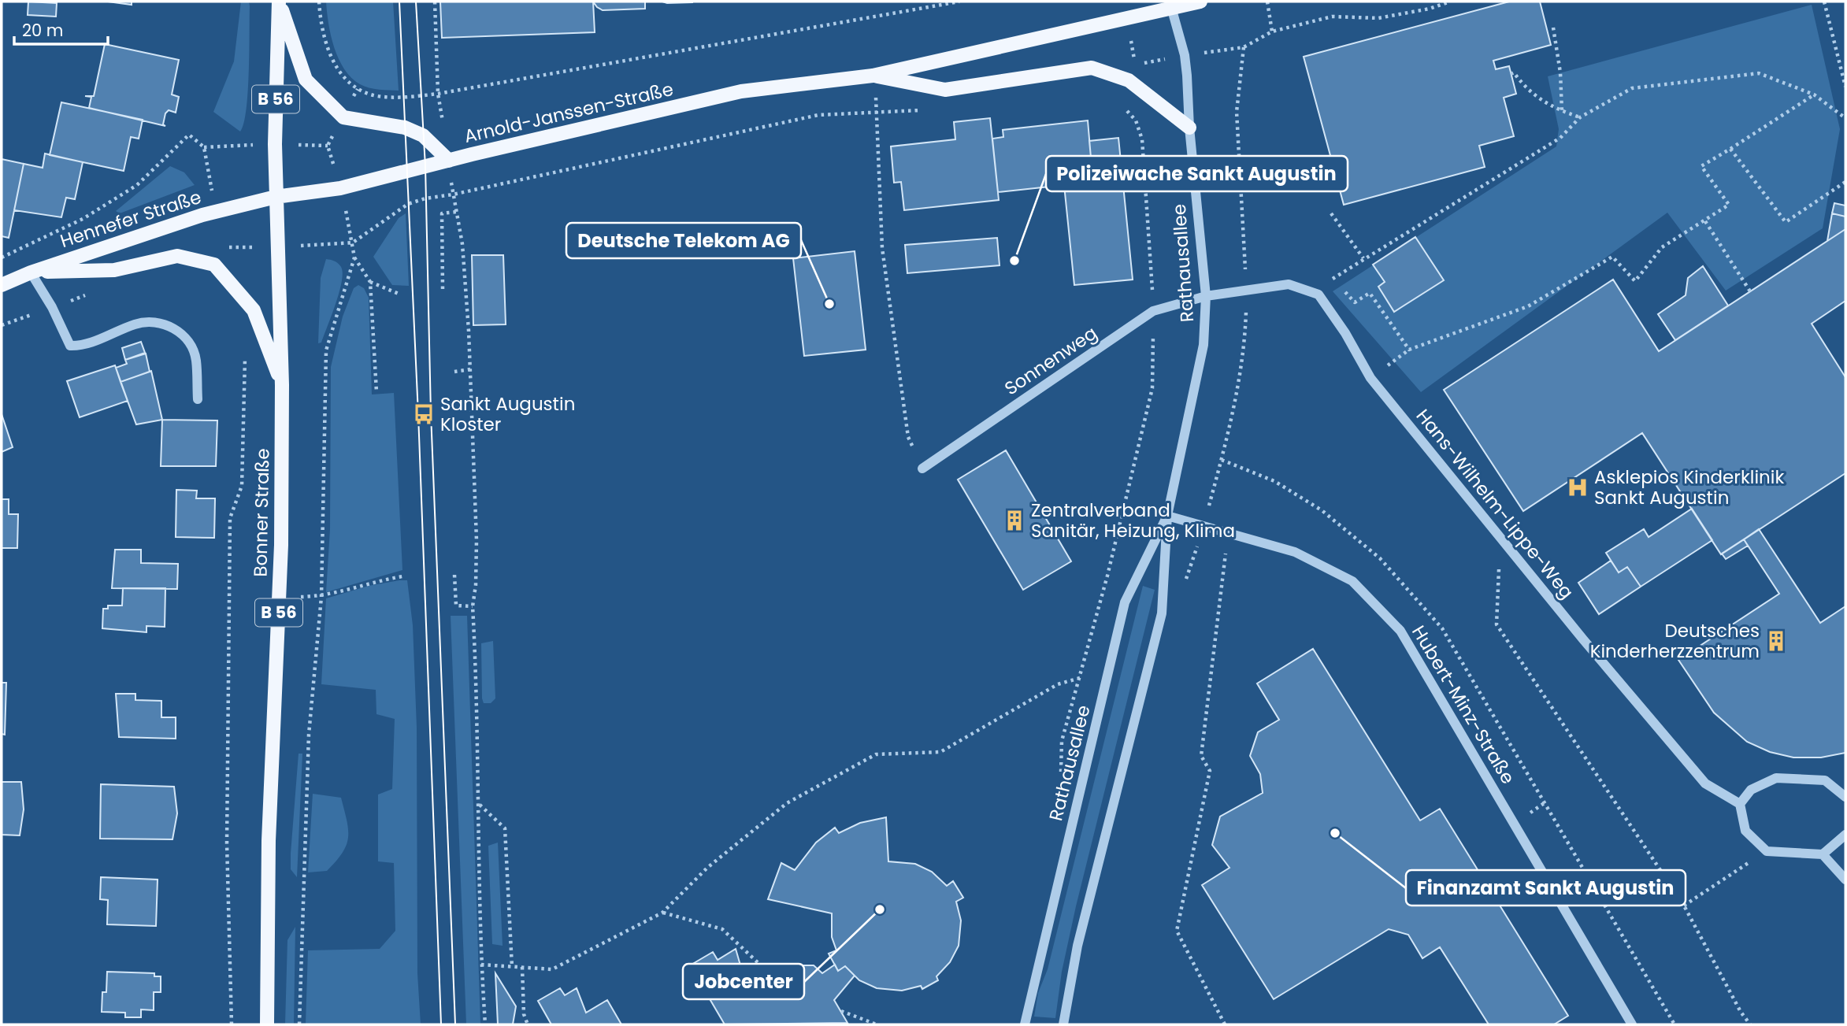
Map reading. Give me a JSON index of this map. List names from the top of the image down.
{
  "streets": {
    "main road": [
      "B 56",
      "Arnold-Janssen-Straße",
      "Hennefer Straße",
      "Bonner Straße"
    ],
    "street": [
      "Rathausallee",
      "Sonnenweg",
      "Hans-Wilhelm-Lippe-Weg",
      "Hubert-Minz-Straße"
    ]
  },
  "crossings": [
    ["Arnold-Janssen-Straße", "Hennefer Straße"],
    ["Arnold-Janssen-Straße", "Rathausallee"],
    ["Arnold-Janssen-Straße", "Bonner Straße"],
    ["Hennefer Straße", "Bonner Straße"],
    ["Rathausallee", "Sonnenweg"],
    ["Rathausallee", "Hans-Wilhelm-Lippe-Weg"],
    ["Rathausallee", "Hubert-Minz-Straße"],
    ["Sonnenweg", "Hans-Wilhelm-Lippe-Weg"]
  ],
  "places": {
    "other": [
      "Polizeiwache Sankt Augustin",
      "Deutsche Telekom AG",
      "Finanzamt Sankt Augustin",
      "Jobcenter"
    ],
    "bus stop": ["Sankt Augustin Kloster"],
    "hospital": ["Asklepios Kinderklinik Sankt Augustin"],
    "building": ["Zentralverband Sanitär, Heizung, Klima", "Deutsches Kinderherzzentrum"]
  },
  "scale_bar": "20 m"
}
